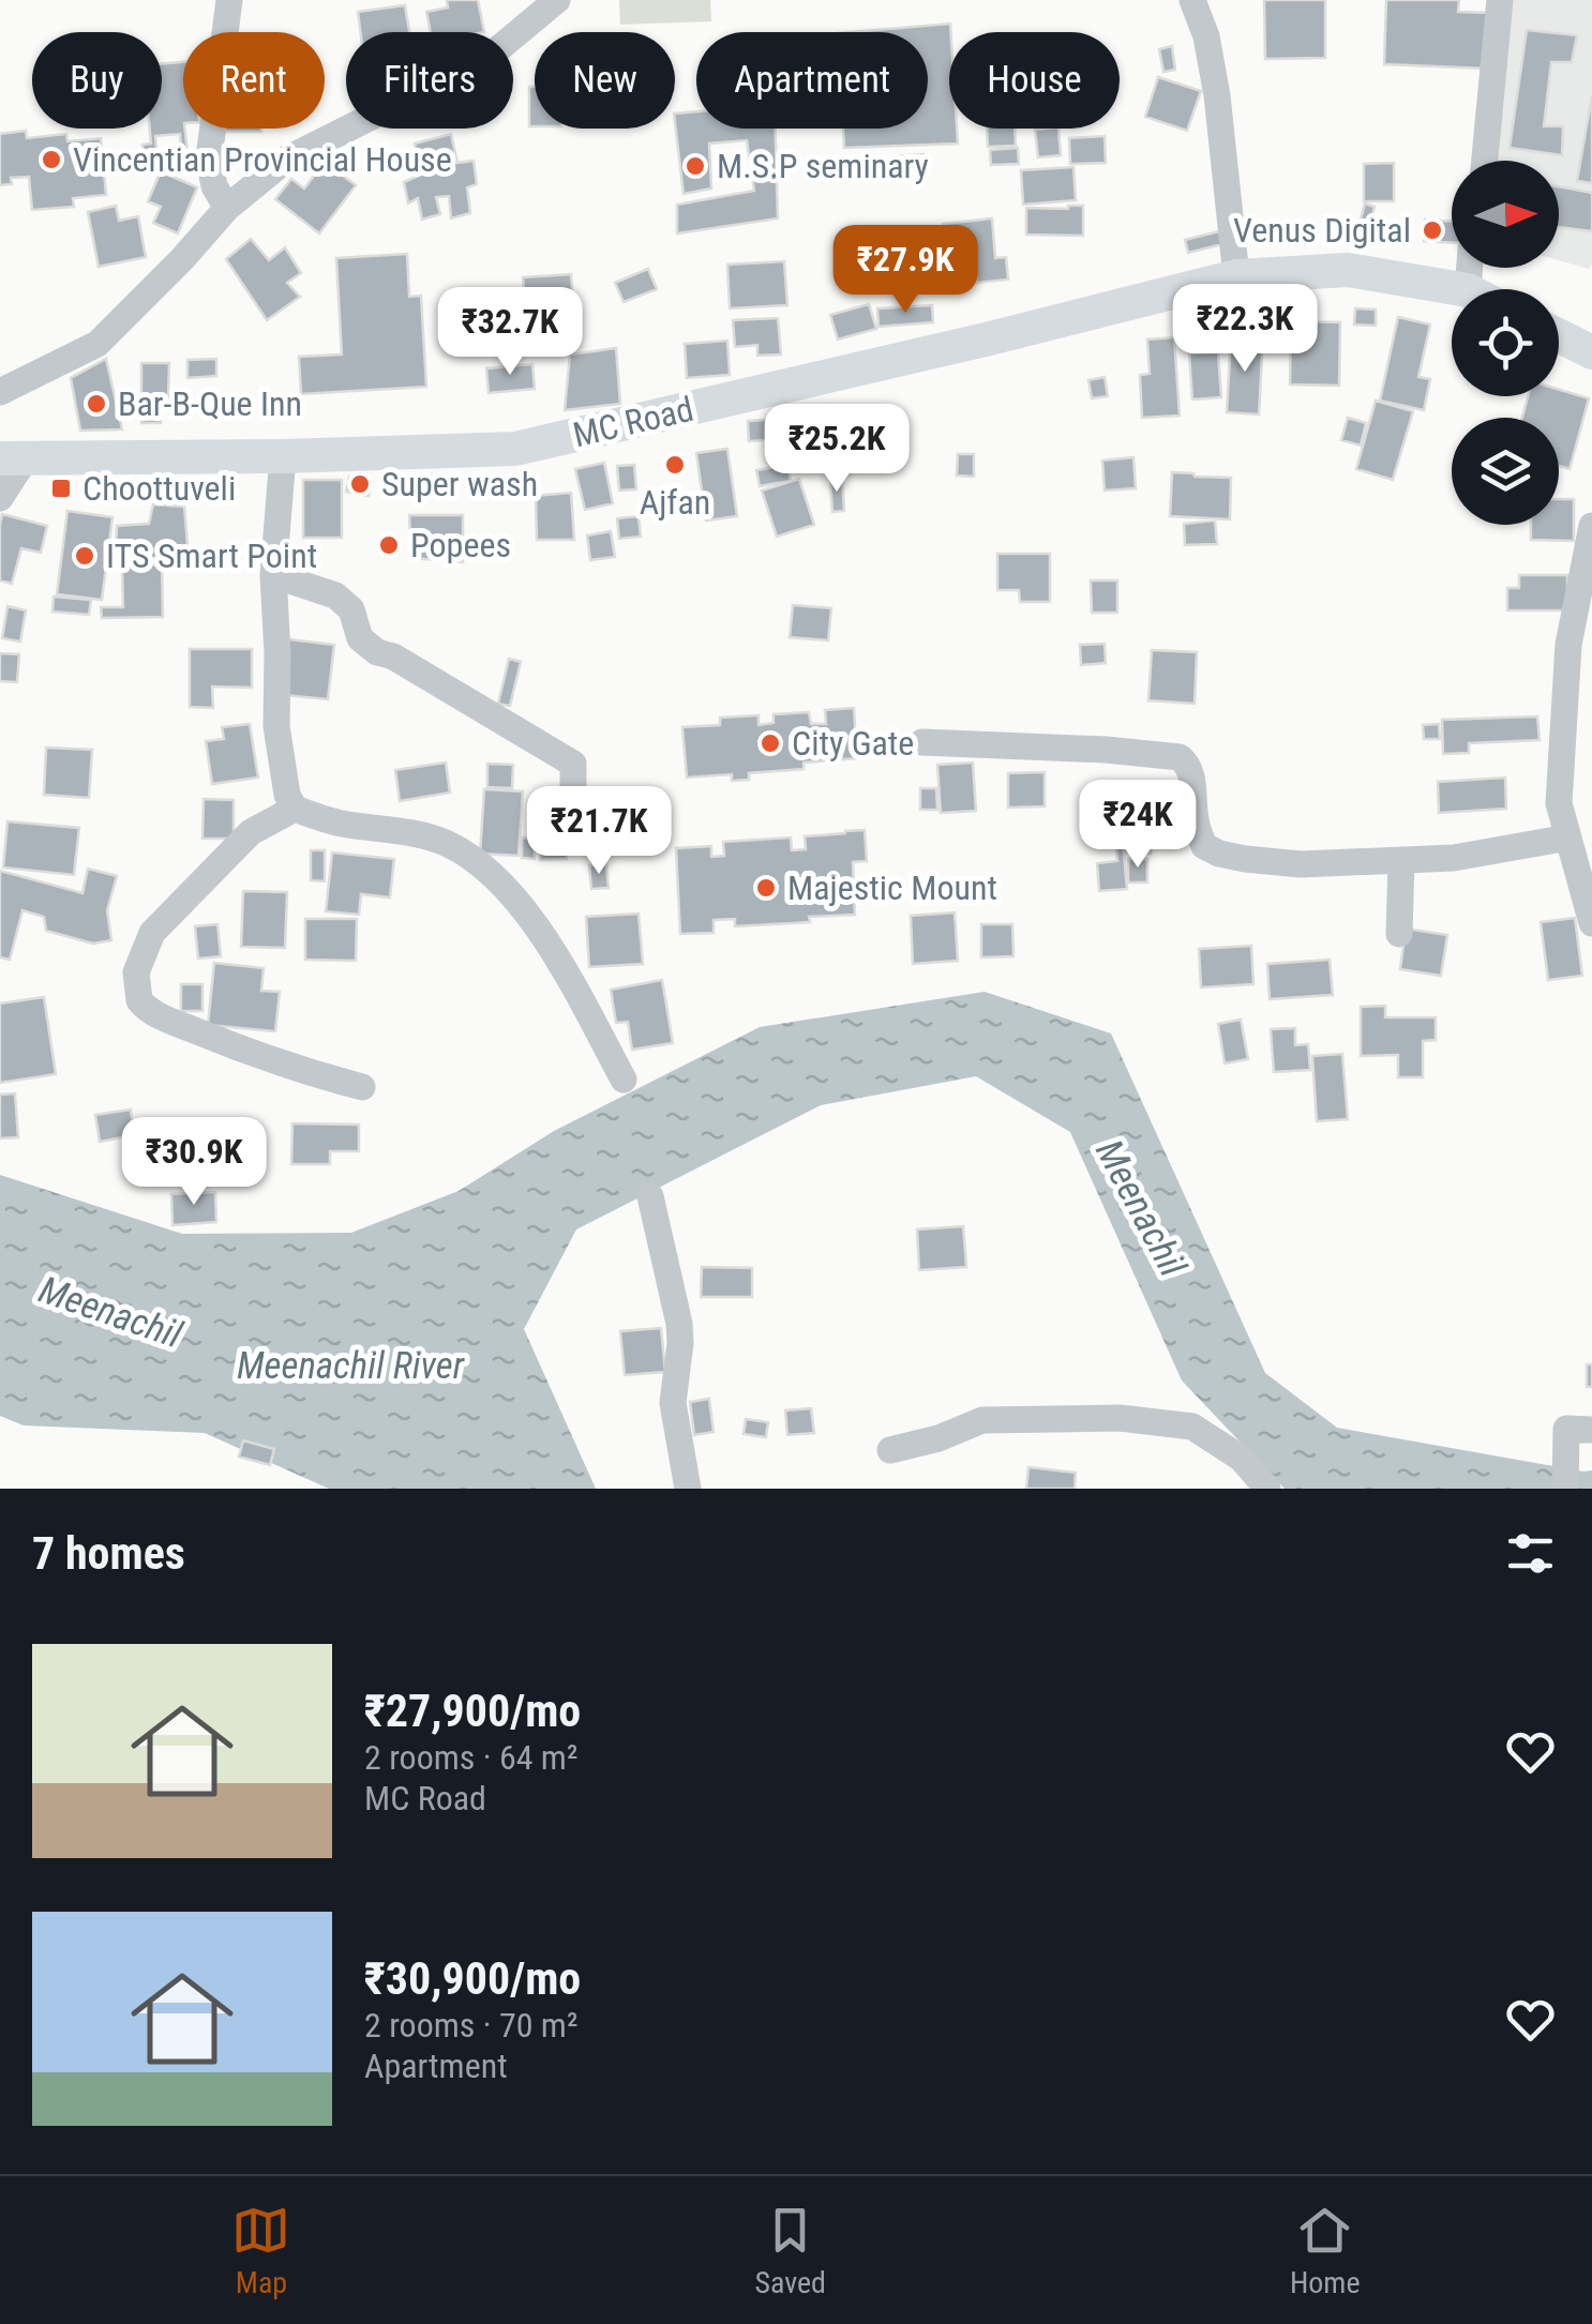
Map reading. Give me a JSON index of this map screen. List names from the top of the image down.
{
  "streets": {
    "main road": ["MC Road"]
  },
  "water": ["Meenachil", "Meenachil River"],
  "places": {
    "other": [
      "Vincentian Provincial House",
      "M.S.P seminary",
      "Venus Digital",
      "Bar-B-Que Inn",
      "Ajfan",
      "Super wash",
      "Popees",
      "ITS Smart Point",
      "City Gate",
      "Majestic Mount"
    ],
    "transit": ["Choottuveli"]
  },
  "north": "right",
  "page": {
    "chip": [
      "Buy",
      "Rent",
      "Filters",
      "New",
      "Apartment",
      "House"
    ],
    "price": [
      "₹27.9K",
      "₹22.3K",
      "₹32.7K",
      "₹25.2K",
      "₹24K",
      "₹21.7K",
      "₹30.9K"
    ],
    "heading": "7 homes",
    "list": [
      {
        "name": "₹27,900/mo",
        "note": "2 rooms · 64 m² · MC Road"
      },
      {
        "name": "₹30,900/mo",
        "note": "2 rooms · 70 m² · Apartment"
      }
    ],
    "tabs": ["Map", "Saved", "Home"]
  }
}
